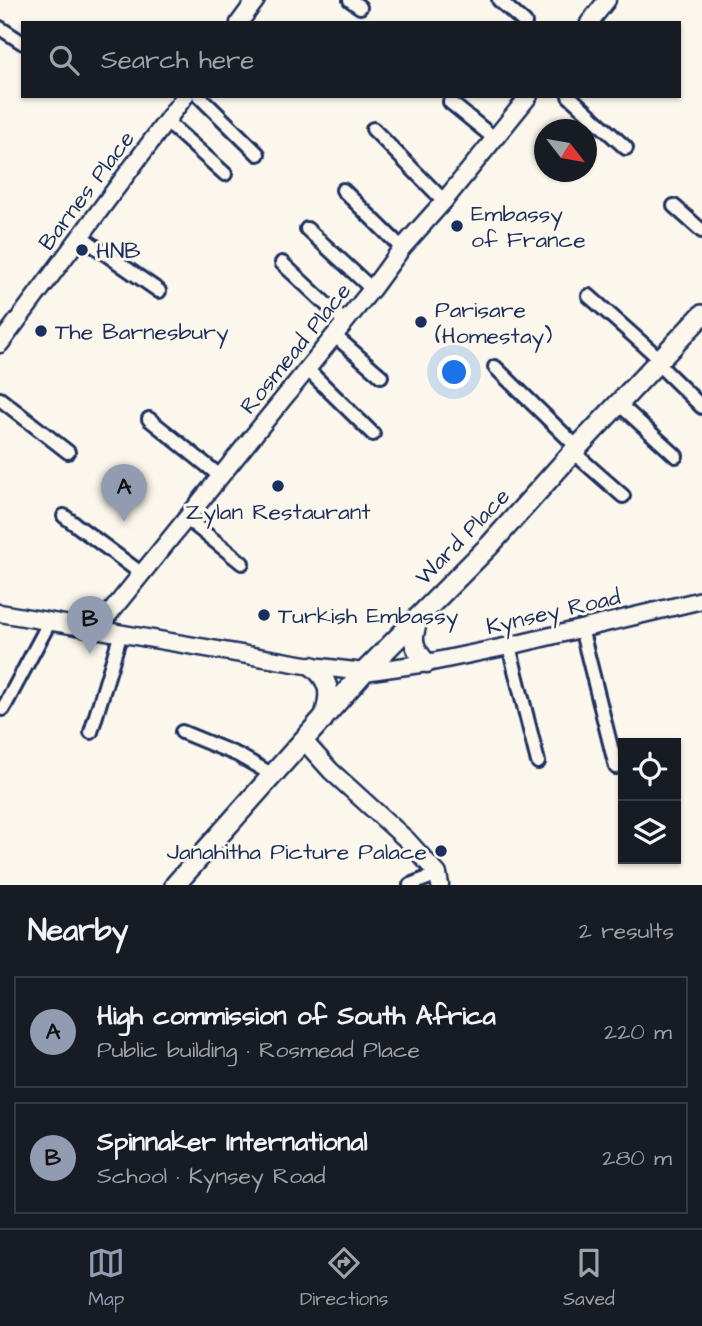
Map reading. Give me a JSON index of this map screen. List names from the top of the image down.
{
  "streets": {
    "main road": ["Ward Place"],
    "street": ["Barnes Place", "Rosmead Place", "Kynsey Road"]
  },
  "crossings": [
    ["Rosmead Place", "Kynsey Road"],
    ["Ward Place", "Kynsey Road"]
  ],
  "places": [
    "Embassy of France",
    "HNB",
    "Parisare (Homestay)",
    "The Barnesbury",
    "Zylan Restaurant",
    "Turkish Embassy",
    "Janahitha Picture Palace"
  ],
  "north": "bottom right",
  "page": {
    "search": "Search here",
    "pins": ["A", "B"],
    "heading": ["Nearby", "2 results"],
    "list": [
      {
        "mark": "A",
        "name": "High commission of South Africa",
        "note": "Public building · Rosmead Place",
        "value": "220 m"
      },
      {
        "mark": "B",
        "name": "Spinnaker International",
        "note": "School · Kynsey Road",
        "value": "280 m"
      }
    ],
    "nav": ["Map", "Directions", "Saved"]
  }
}
